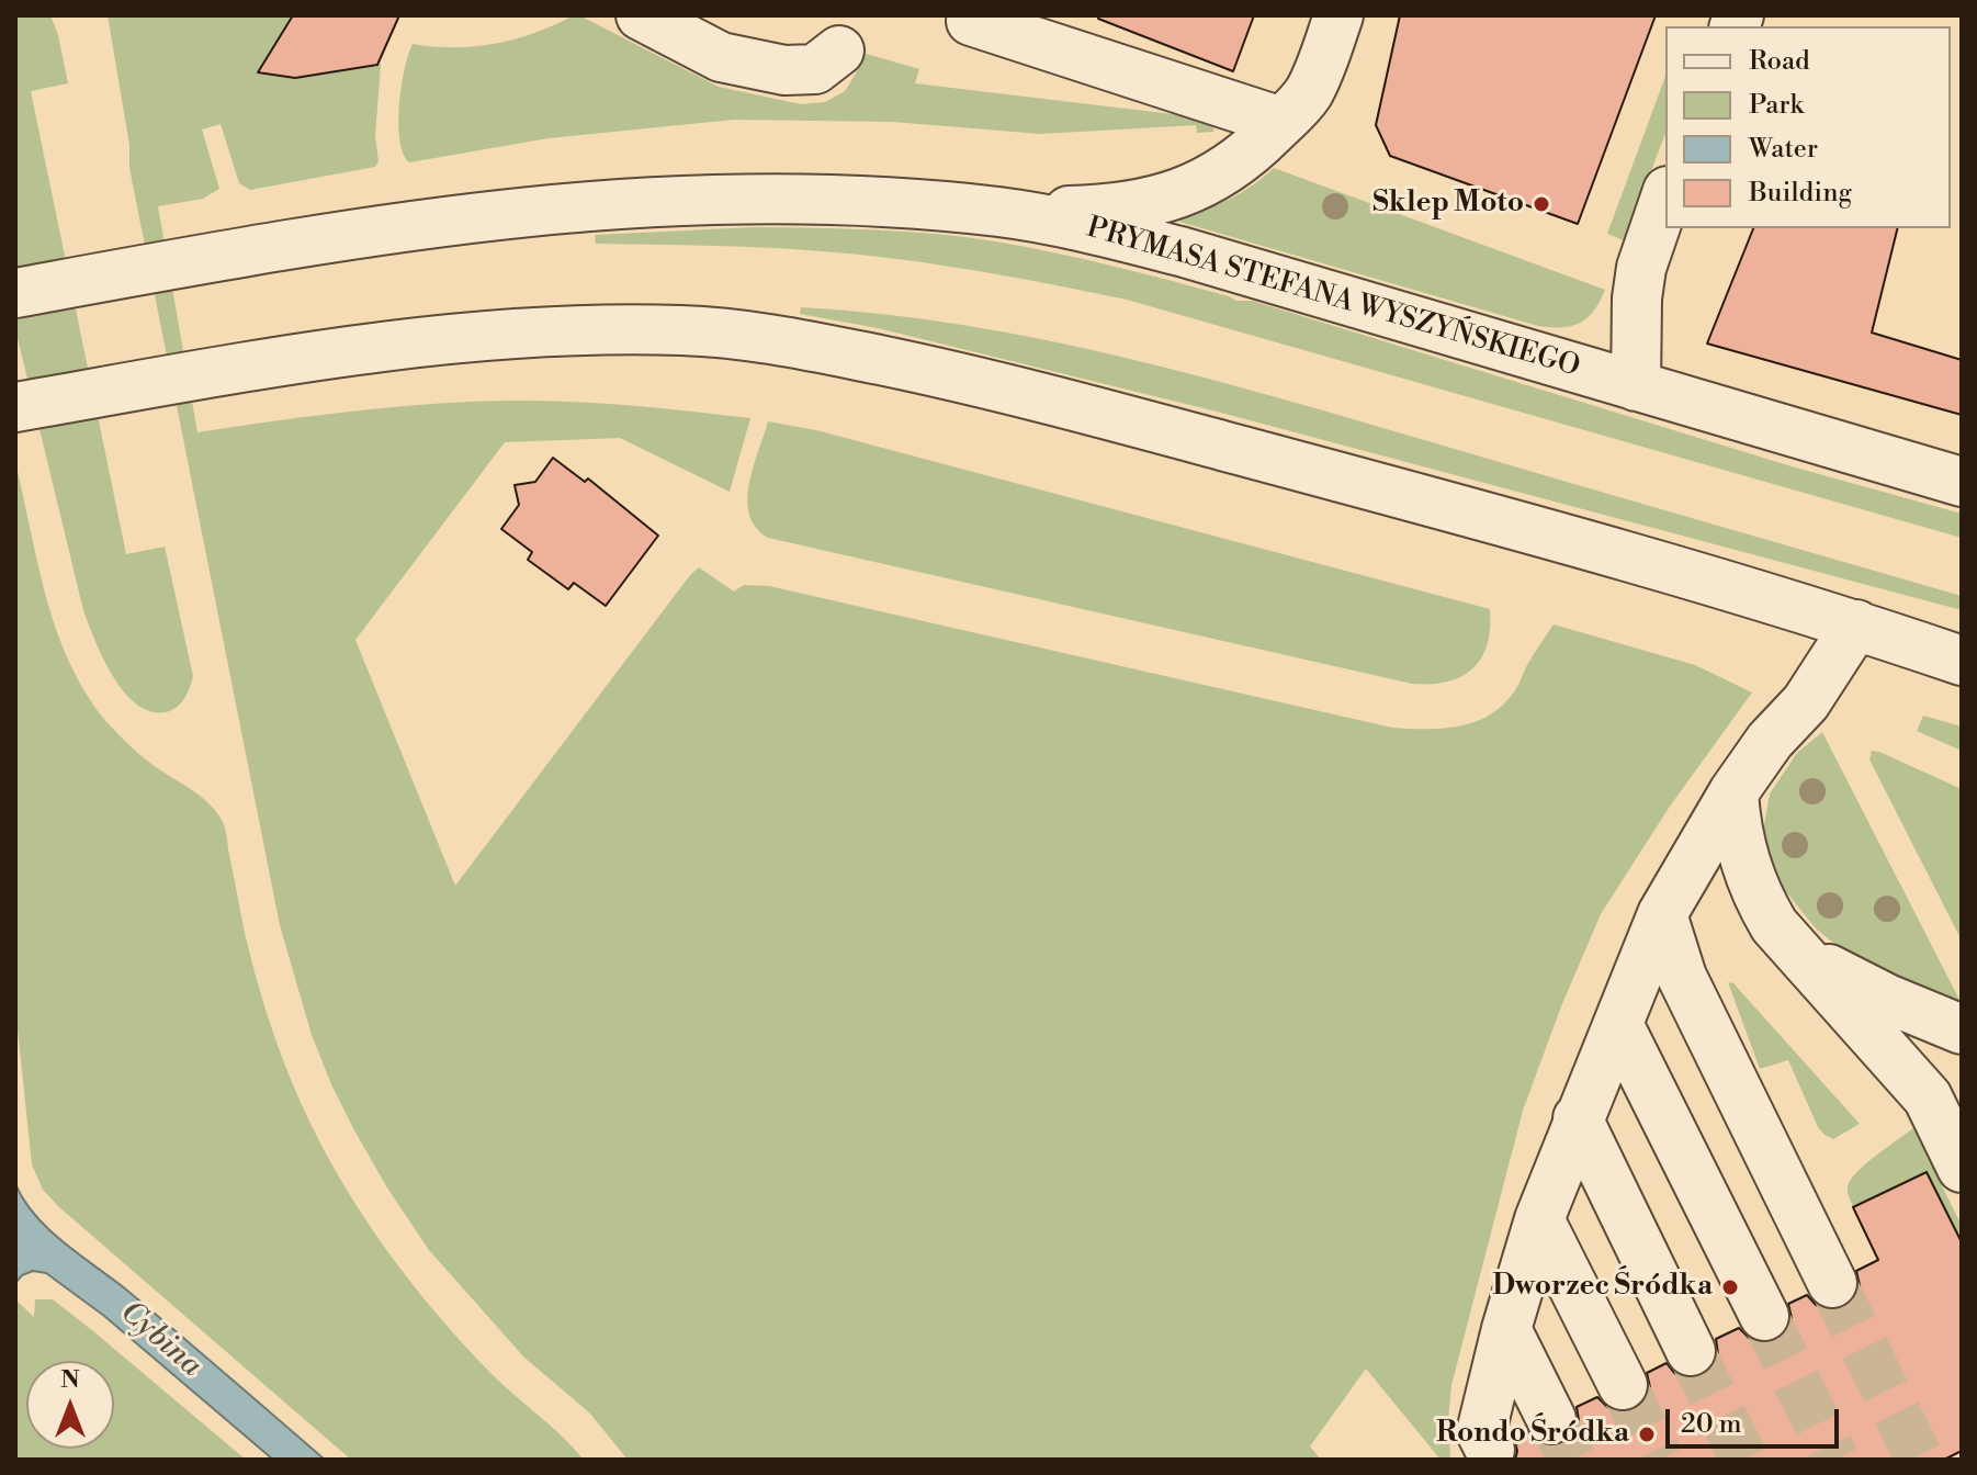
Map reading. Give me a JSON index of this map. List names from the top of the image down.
{
  "streets": {
    "street": ["PRYMASA STEFANA WYSZYŃSKIEGO"]
  },
  "water": ["Cybina"],
  "places": ["Sklep Moto", "Dworzec Śródka", "Rondo Śródka"],
  "legend": [
    "Road",
    "Park",
    "Water",
    "Building"
  ],
  "scale_bar": "20 m",
  "north": "top"
}
